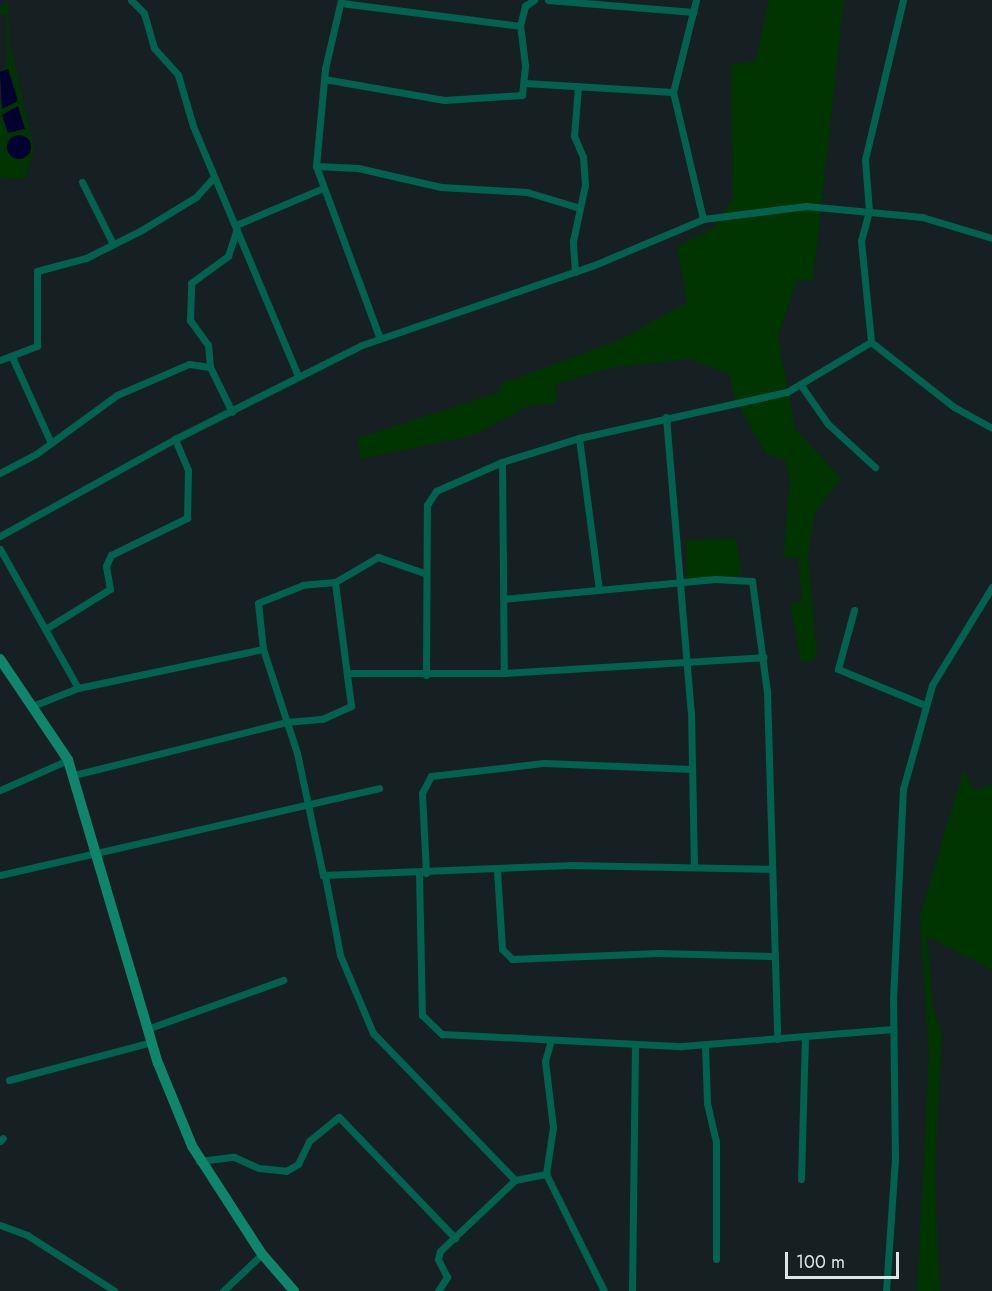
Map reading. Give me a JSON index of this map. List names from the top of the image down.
{
  "scale_bar": "100 m"
}
